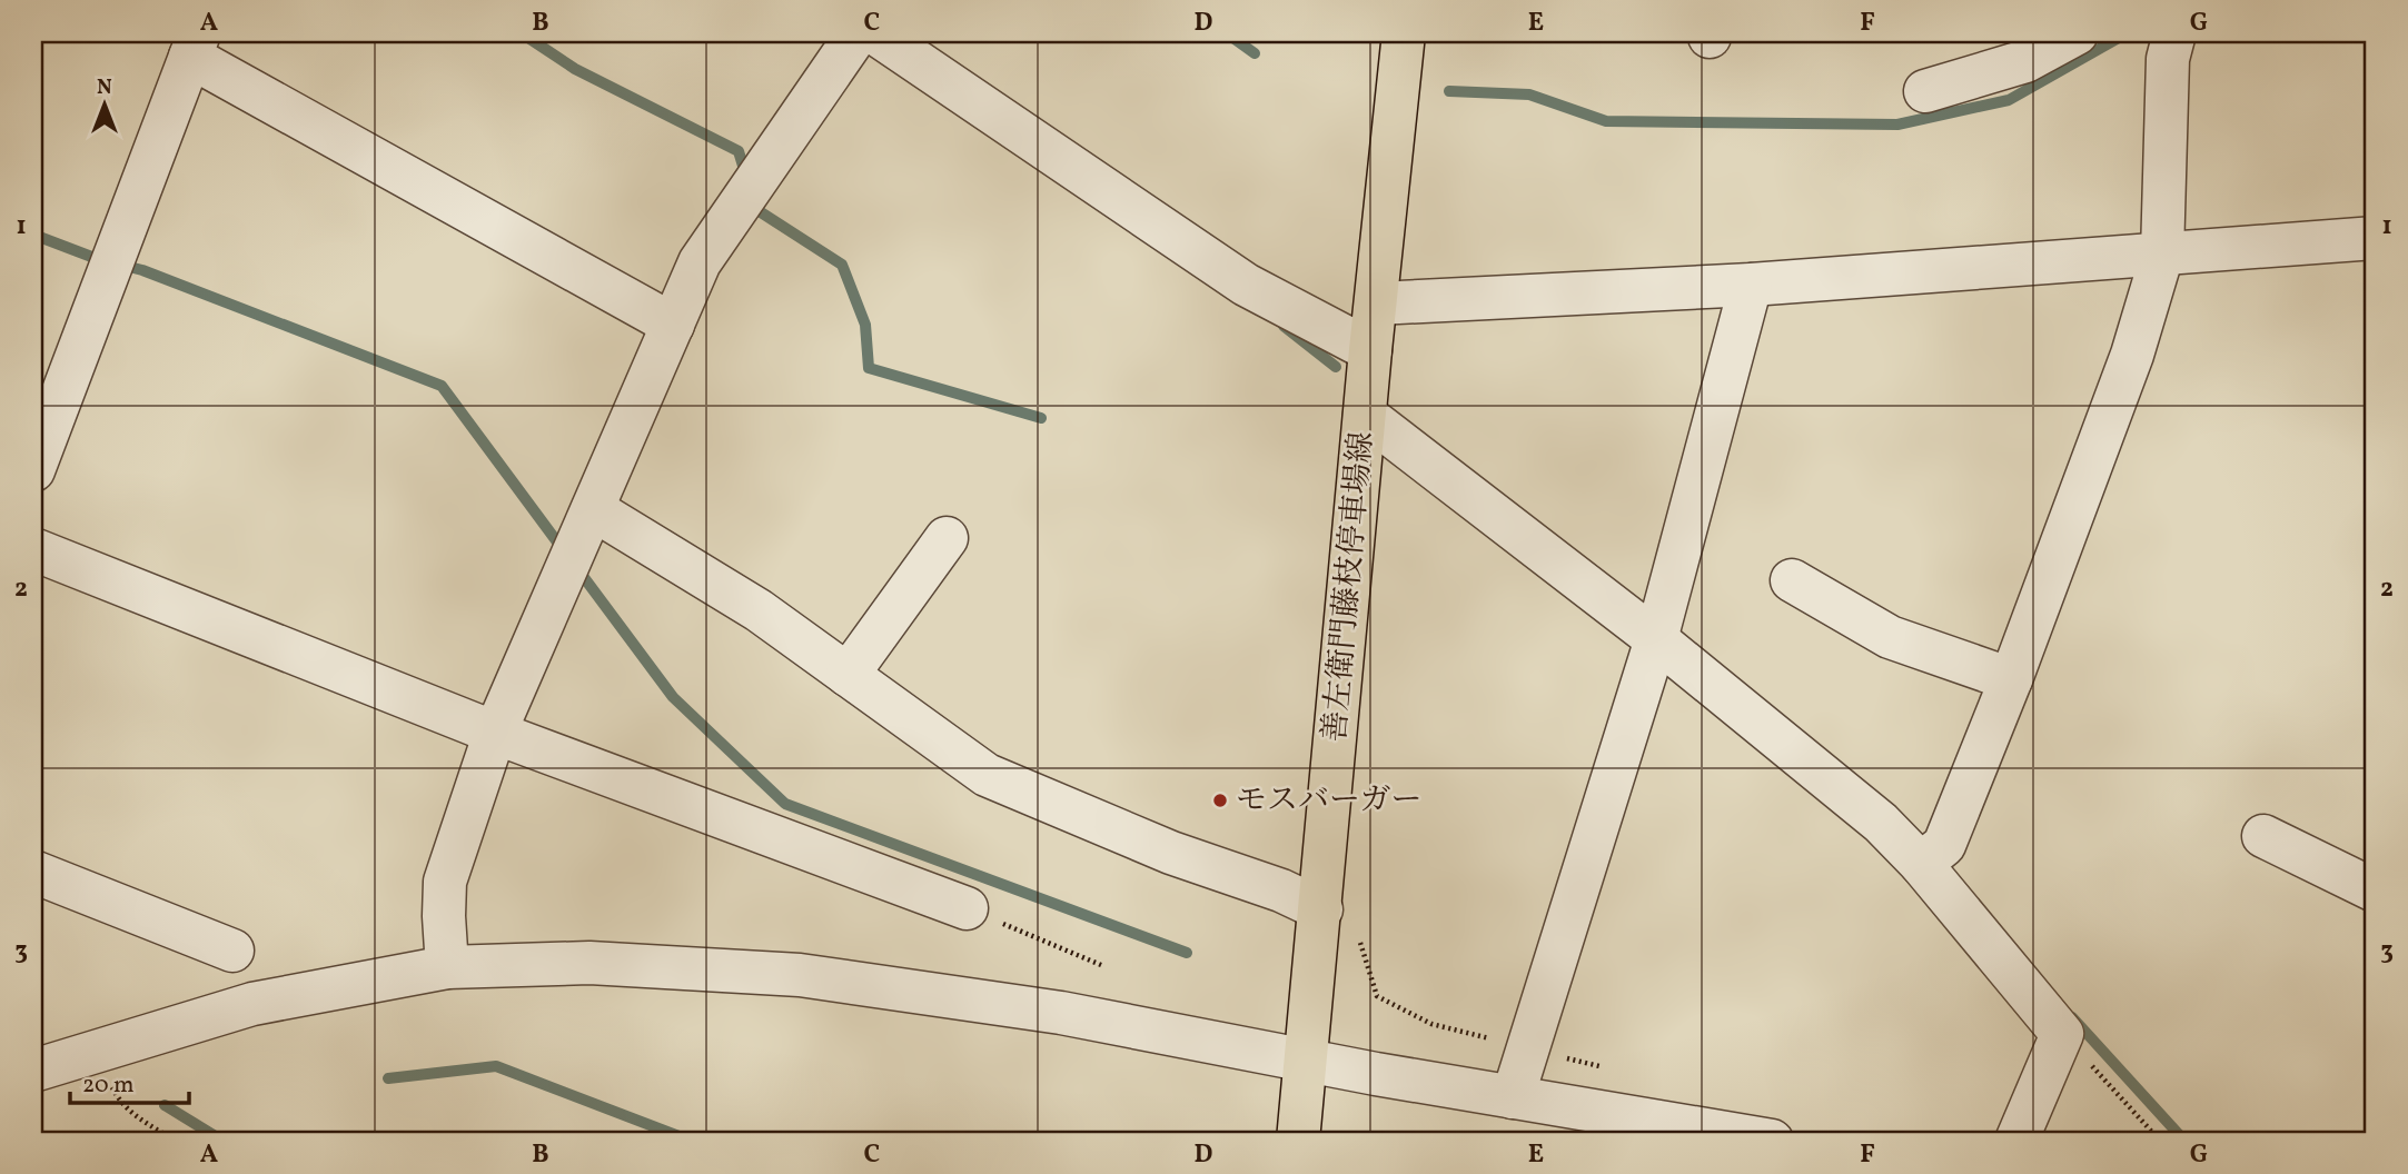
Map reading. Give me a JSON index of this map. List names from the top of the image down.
{
  "streets": {
    "main road": ["善左衛門藤枝停車場線"]
  },
  "places": ["モスバーガー"],
  "scale_bar": "20 m",
  "north": "top",
  "grid": {
    "columns": [
      "A",
      "B",
      "C",
      "D",
      "E",
      "F",
      "G"
    ],
    "rows": ["1", "2", "3"]
  }
}
